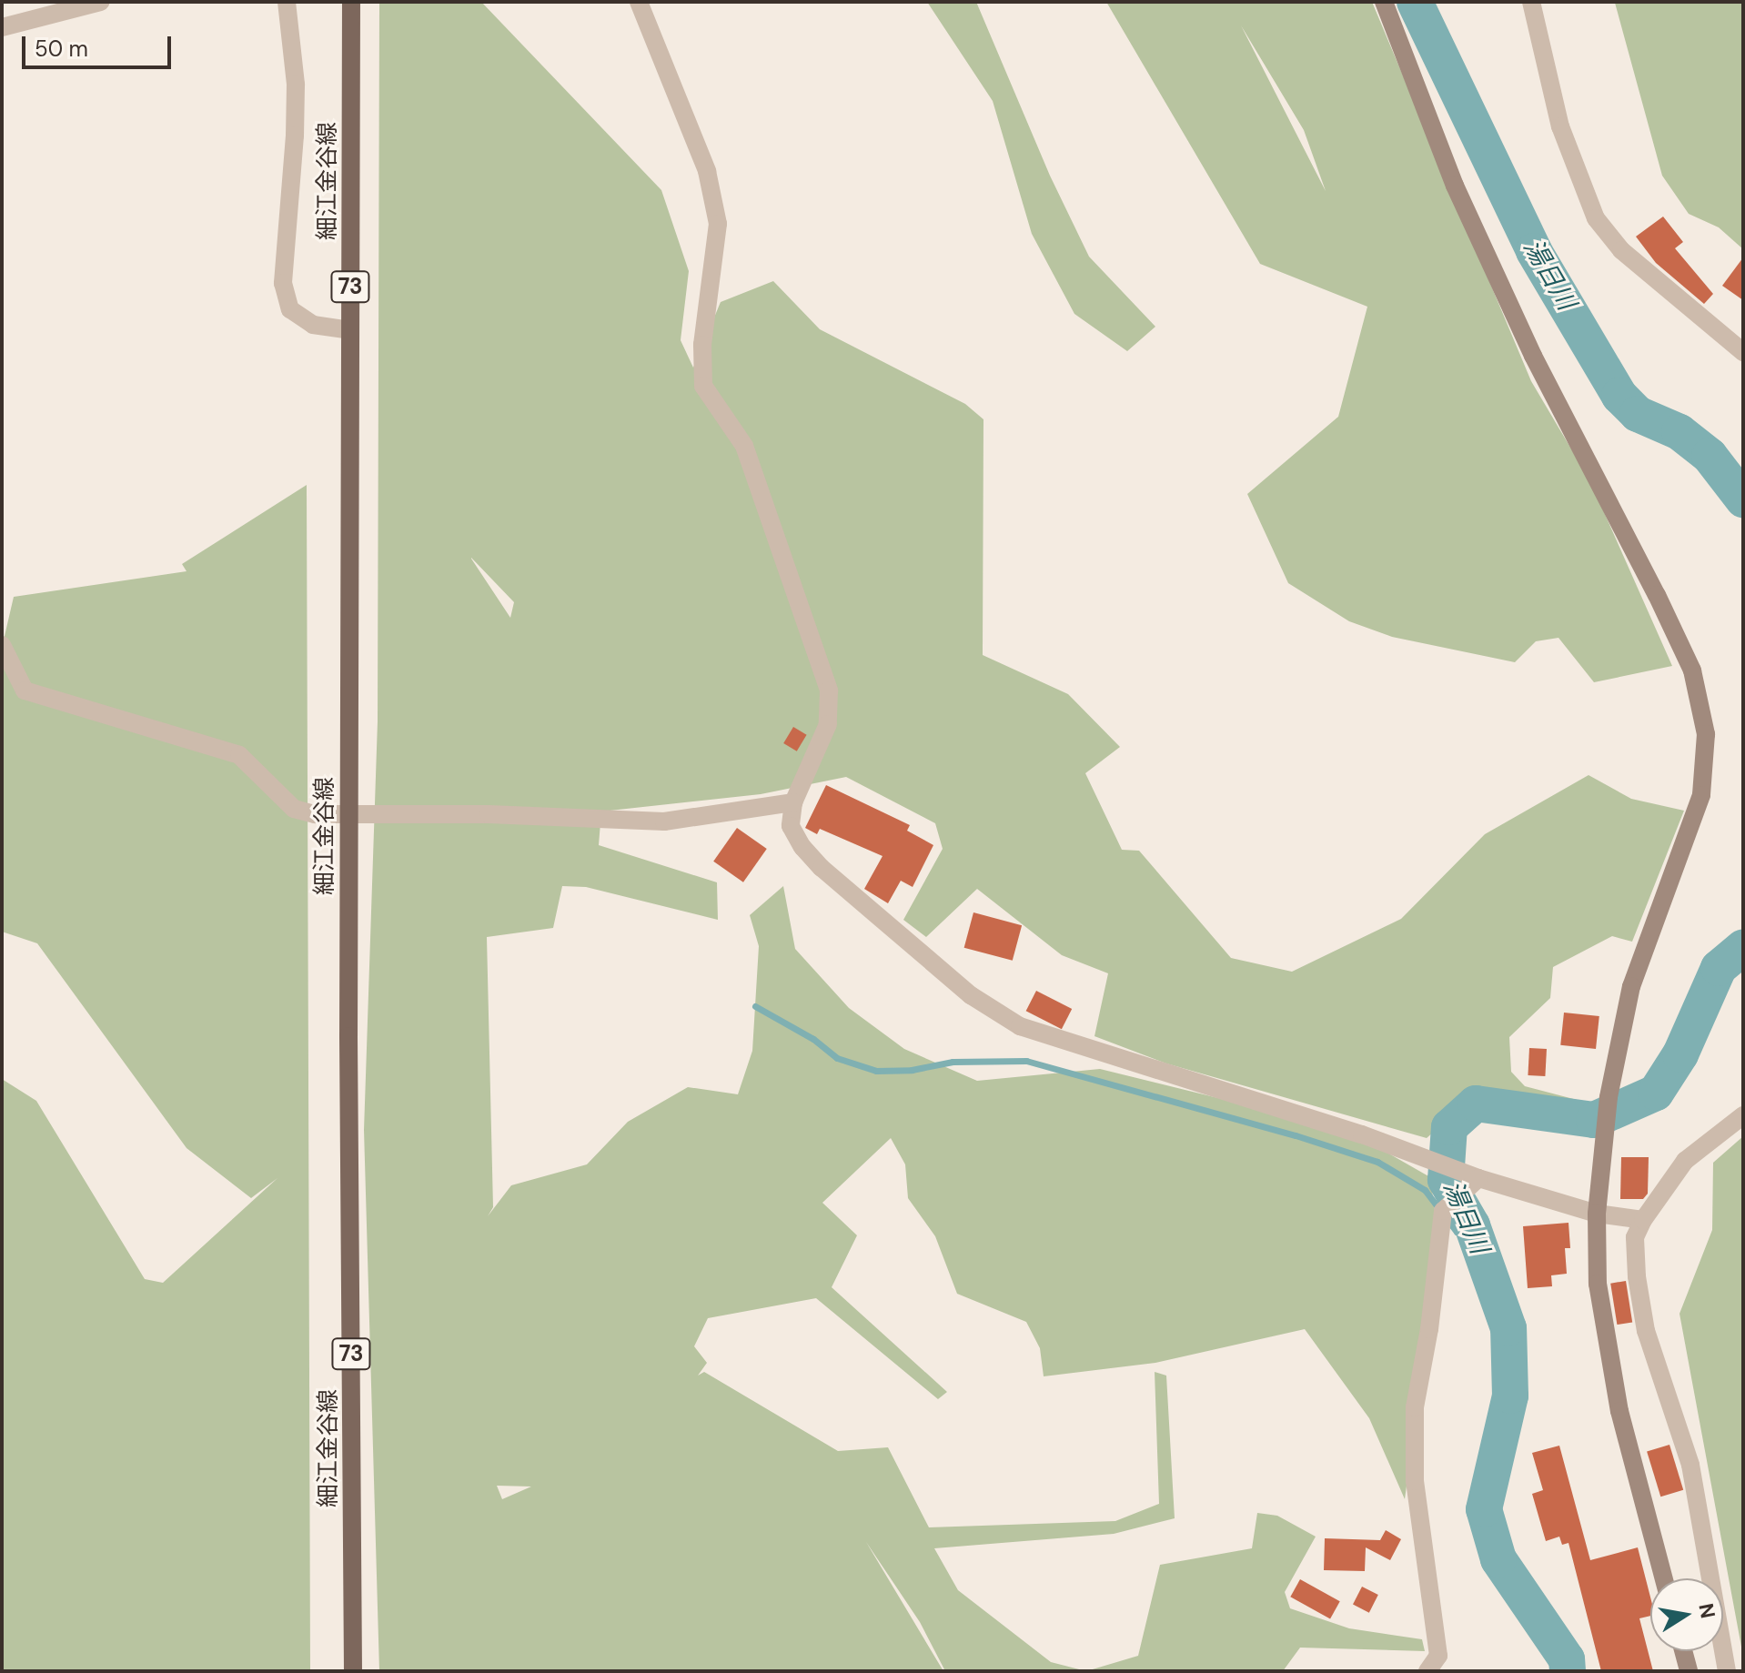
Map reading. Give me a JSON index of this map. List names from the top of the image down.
{
  "streets": {
    "main road": ["細江金谷線", "73"]
  },
  "water": ["湯日川"],
  "scale_bar": "50 m",
  "north": "right"
}
